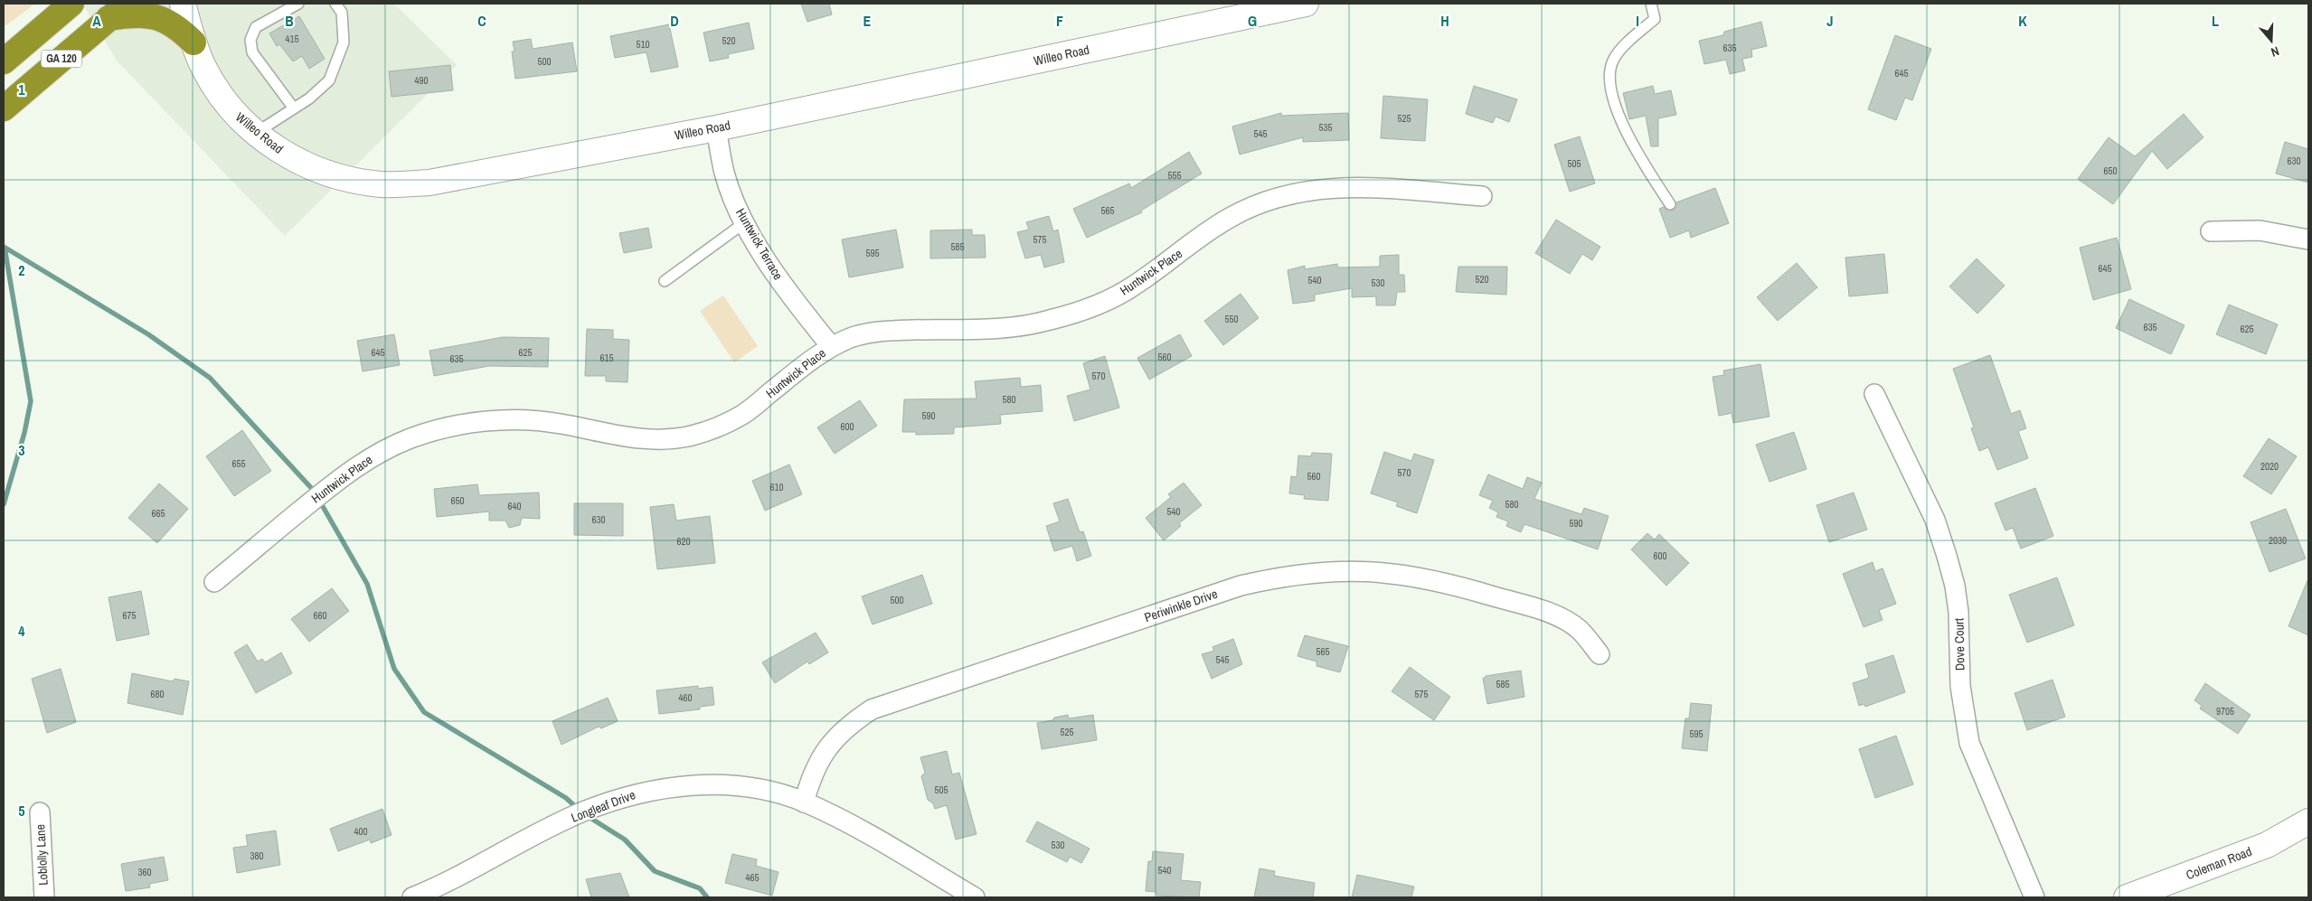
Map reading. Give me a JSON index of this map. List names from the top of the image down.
{
  "streets": {
    "highway": ["GA 120"],
    "street": [
      "Willeo Road",
      "Huntwick Terrace",
      "Huntwick Place",
      "Periwinkle Drive",
      "Dove Court",
      "Longleaf Drive",
      "Loblolly Lane",
      "Coleman Road"
    ]
  },
  "crossings": [
    ["Willeo Road", "Huntwick Terrace"],
    ["Huntwick Terrace", "Huntwick Place"],
    ["Periwinkle Drive", "Longleaf Drive"]
  ],
  "house_numbers": [
    "415",
    "520",
    "510",
    "635",
    "500",
    "645",
    "490",
    "525",
    "535",
    "545",
    "630",
    "505",
    "650",
    "555",
    "565",
    "575",
    "585",
    "595",
    "645",
    "520",
    "540",
    "530",
    "550",
    "635",
    "625",
    "645",
    "625",
    "560",
    "615",
    "635",
    "570",
    "580",
    "590",
    "600",
    "655",
    "2020",
    "570",
    "560",
    "610",
    "650",
    "580",
    "640",
    "540",
    "665",
    "630",
    "590",
    "2030",
    "620",
    "600",
    "500",
    "675",
    "660",
    "565",
    "545",
    "585",
    "680",
    "575",
    "460",
    "9705",
    "525",
    "595",
    "505",
    "400",
    "530",
    "380",
    "540",
    "360",
    "465"
  ],
  "north": "bottom",
  "grid": {
    "columns": [
      "A",
      "B",
      "C",
      "D",
      "E",
      "F",
      "G",
      "H",
      "I",
      "J",
      "K",
      "L"
    ],
    "rows": [
      "1",
      "2",
      "3",
      "4",
      "5"
    ]
  }
}
